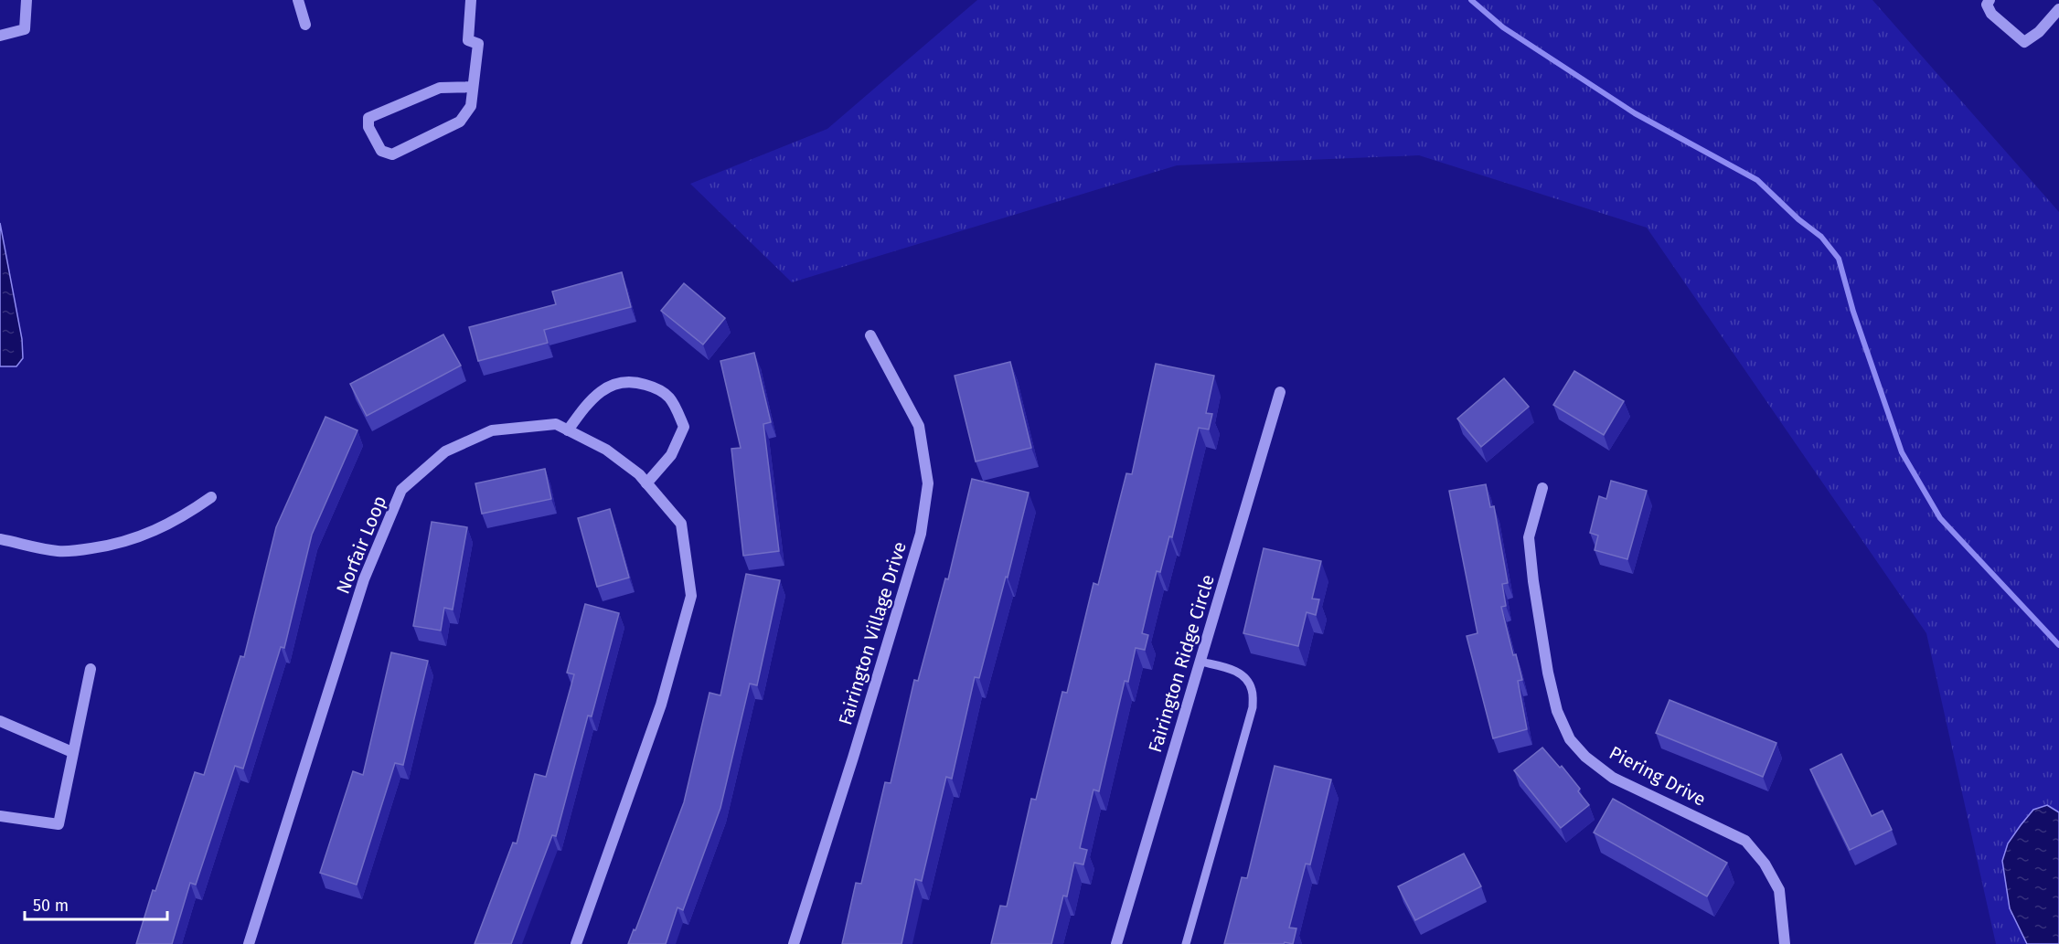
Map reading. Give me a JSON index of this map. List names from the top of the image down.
{
  "streets": {
    "street": [
      "Norfair Loop",
      "Fairington Village Drive",
      "Fairington Ridge Circle",
      "Piering Drive"
    ]
  },
  "scale_bar": "50 m"
}
